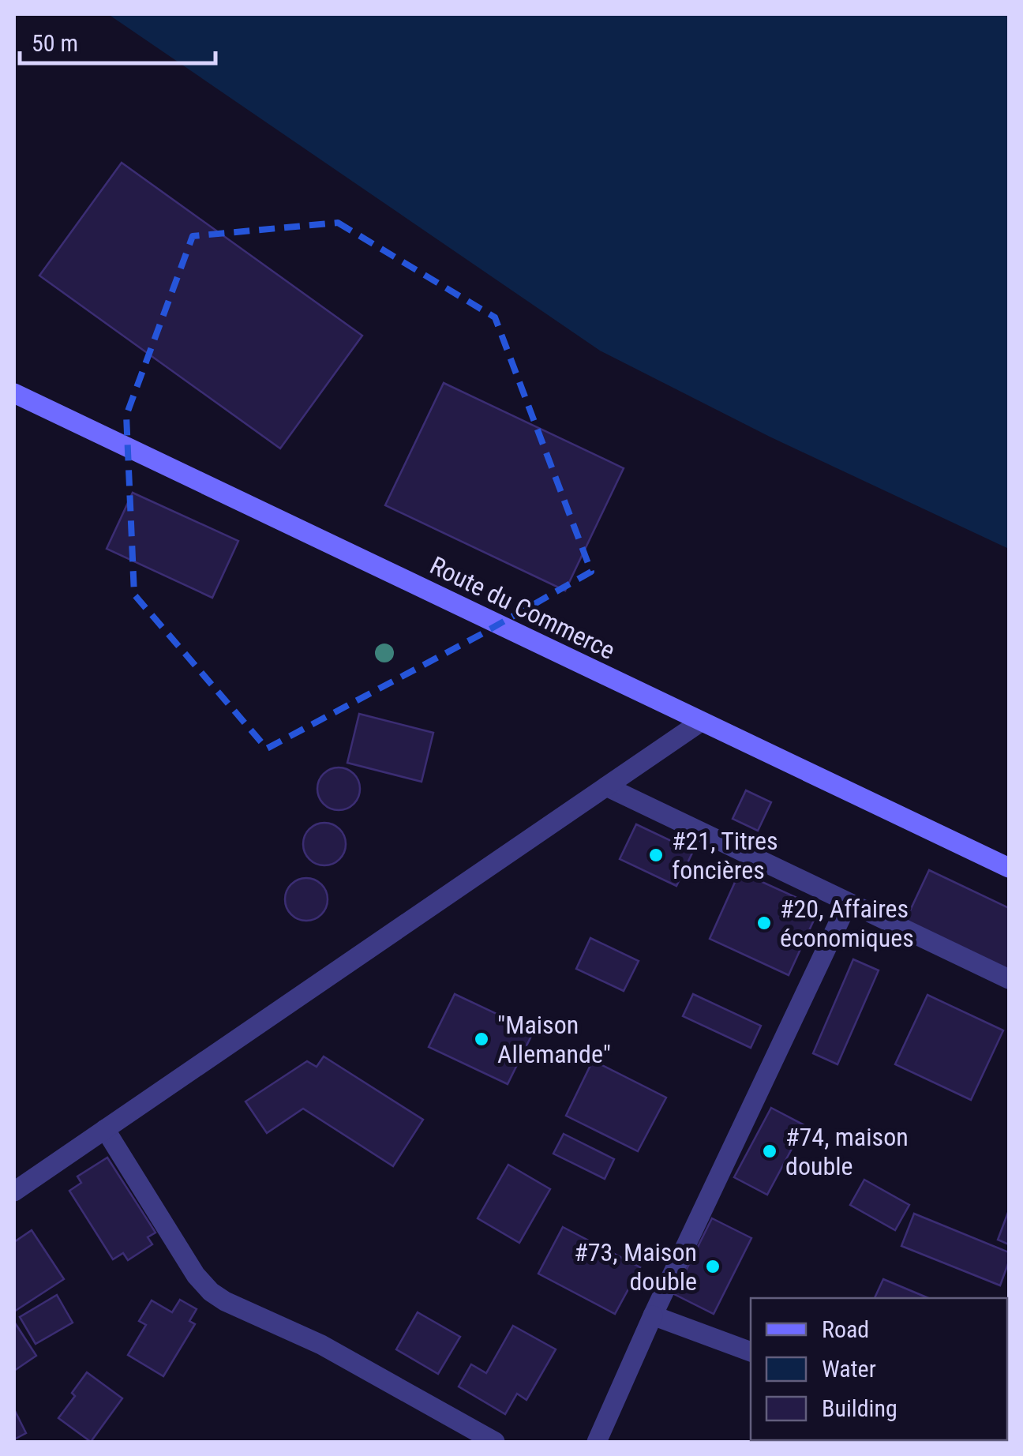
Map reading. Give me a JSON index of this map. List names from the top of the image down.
{
  "streets": {
    "street": ["Route du Commerce"]
  },
  "places": [
    "#21, Titres foncières",
    "#20, Affaires économiques",
    "\"Maison Allemande\"",
    "#74, maison double",
    "#73, Maison double"
  ],
  "legend": ["Road", "Water", "Building"],
  "scale_bar": "50 m"
}
